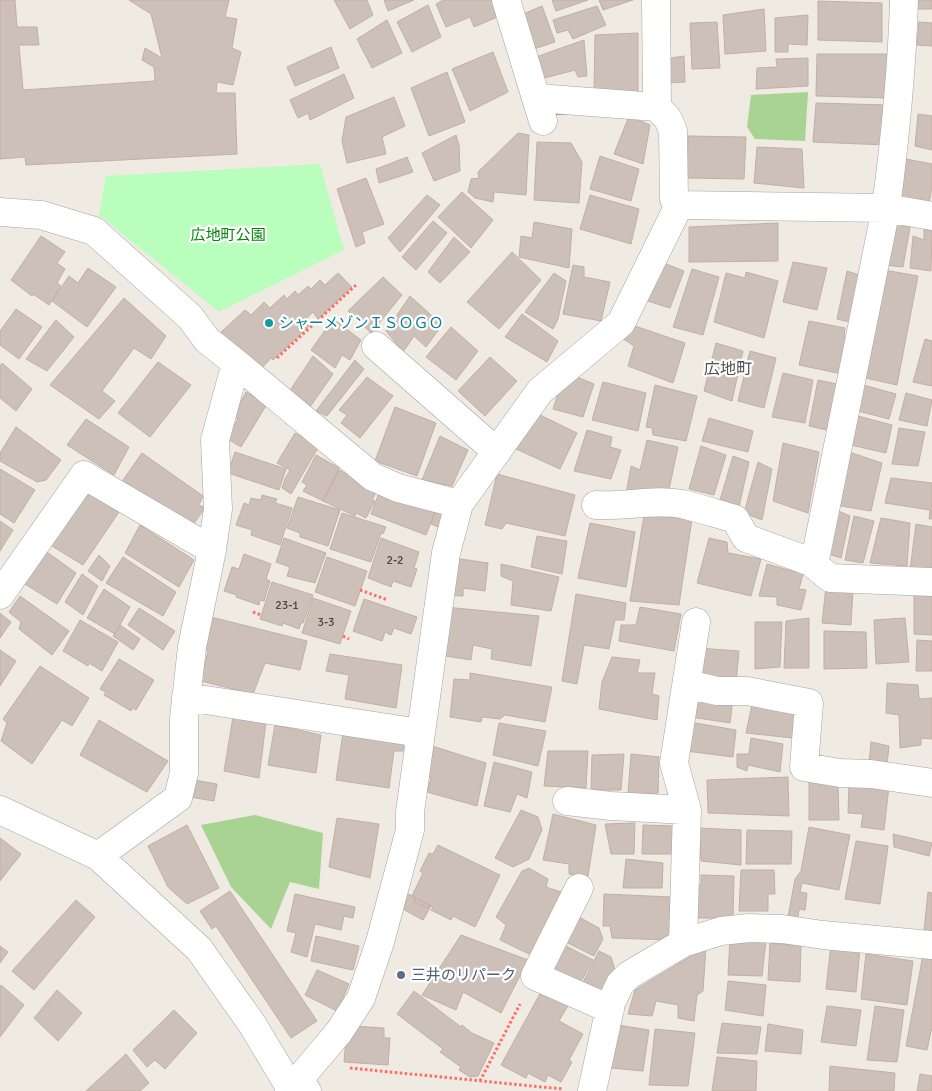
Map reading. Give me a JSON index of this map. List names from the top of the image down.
{
  "districts": ["広地町"],
  "parks": ["広地町公園"],
  "places": ["シャーメゾンＩＳＯＧＯ", "三井のリパーク"],
  "house_numbers": ["2-2", "23-1", "3-3"]
}
